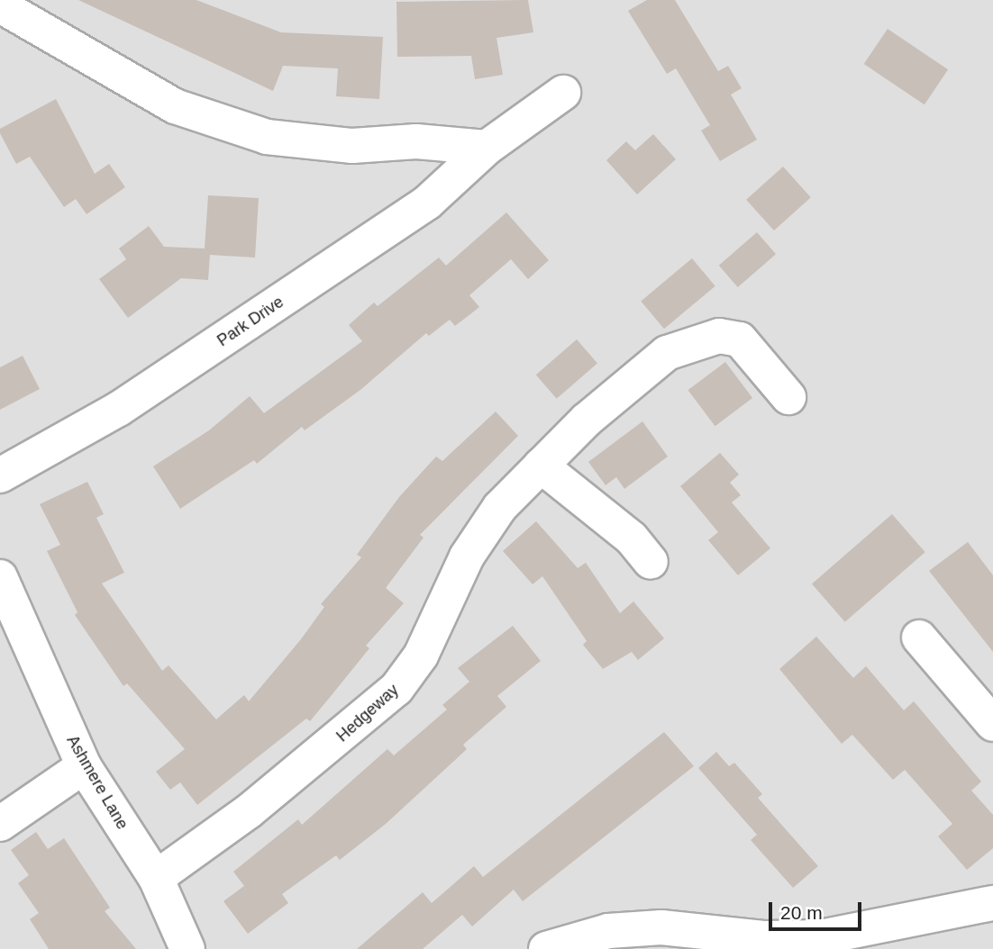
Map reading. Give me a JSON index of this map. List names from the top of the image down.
{
  "streets": {
    "street": ["Park Drive", "Hedgeway", "Ashmere Lane"]
  },
  "crossings": [
    ["Hedgeway", "Ashmere Lane"]
  ],
  "scale_bar": "20 m"
}
